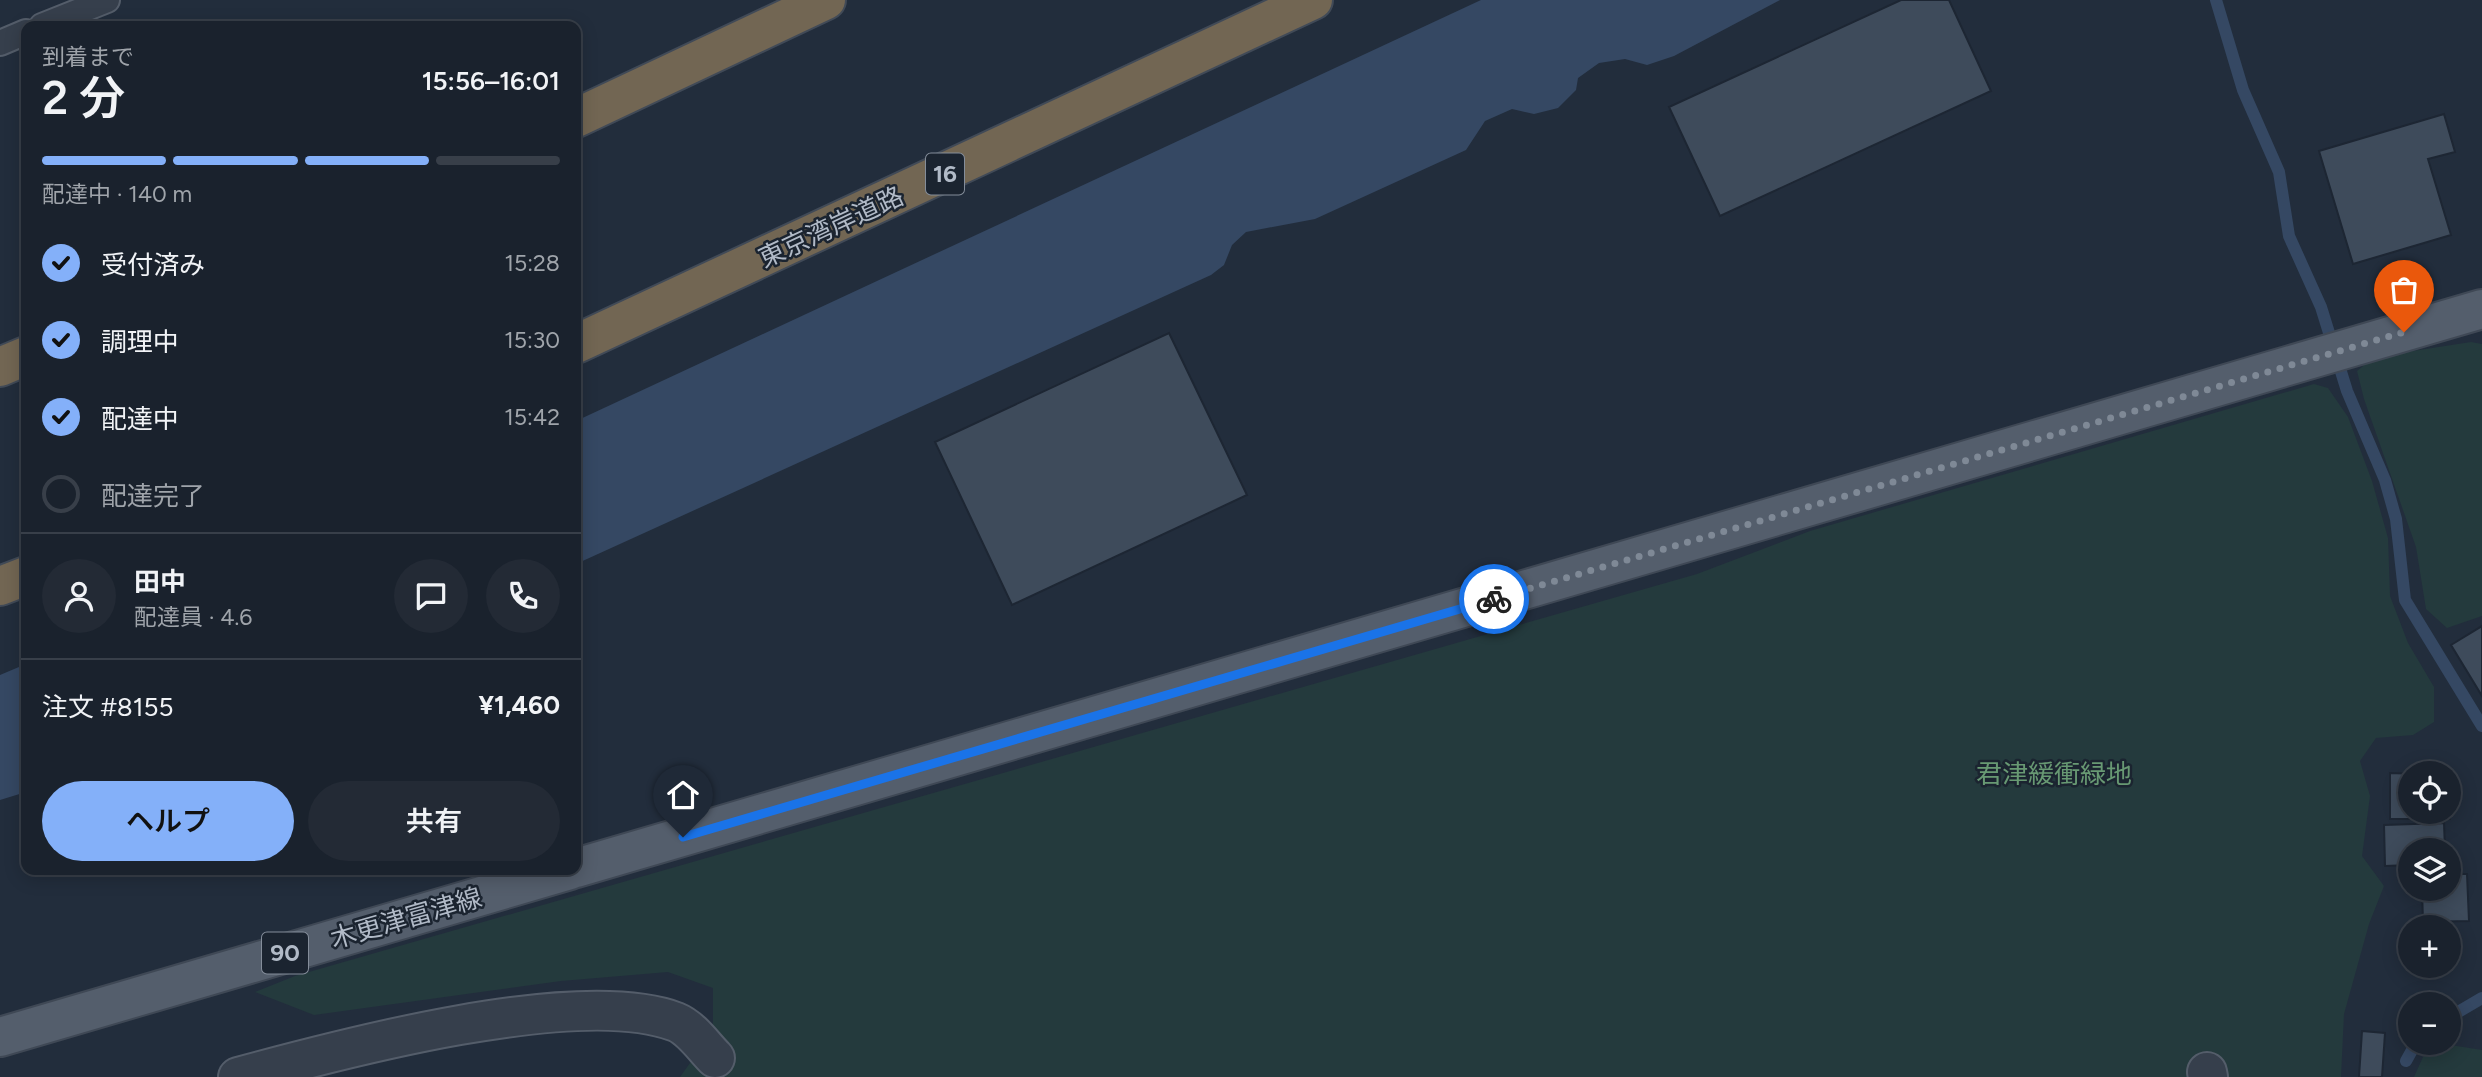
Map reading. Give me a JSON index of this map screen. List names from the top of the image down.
{
  "streets": {
    "highway": ["16", "東京湾岸道路"],
    "main road": ["木更津富津線", "90"]
  },
  "parks": ["君津緩衝緑地"],
  "page": {
    "heading": ["2 分", "到着まで", "15:56–16:01"],
    "panel": [
      "田中",
      "配達員 · 4.6",
      "注文 #8155",
      "¥1,460"
    ],
    "bar": "配達中 · 140 m",
    "list": [
      ["受付済み", "15:28"],
      ["調理中", "15:30"],
      ["配達中", "15:42"],
      "配達完了"
    ],
    "map_buttons": ["+", "−"],
    "buttons": ["ヘルプ", "共有"]
  }
}
